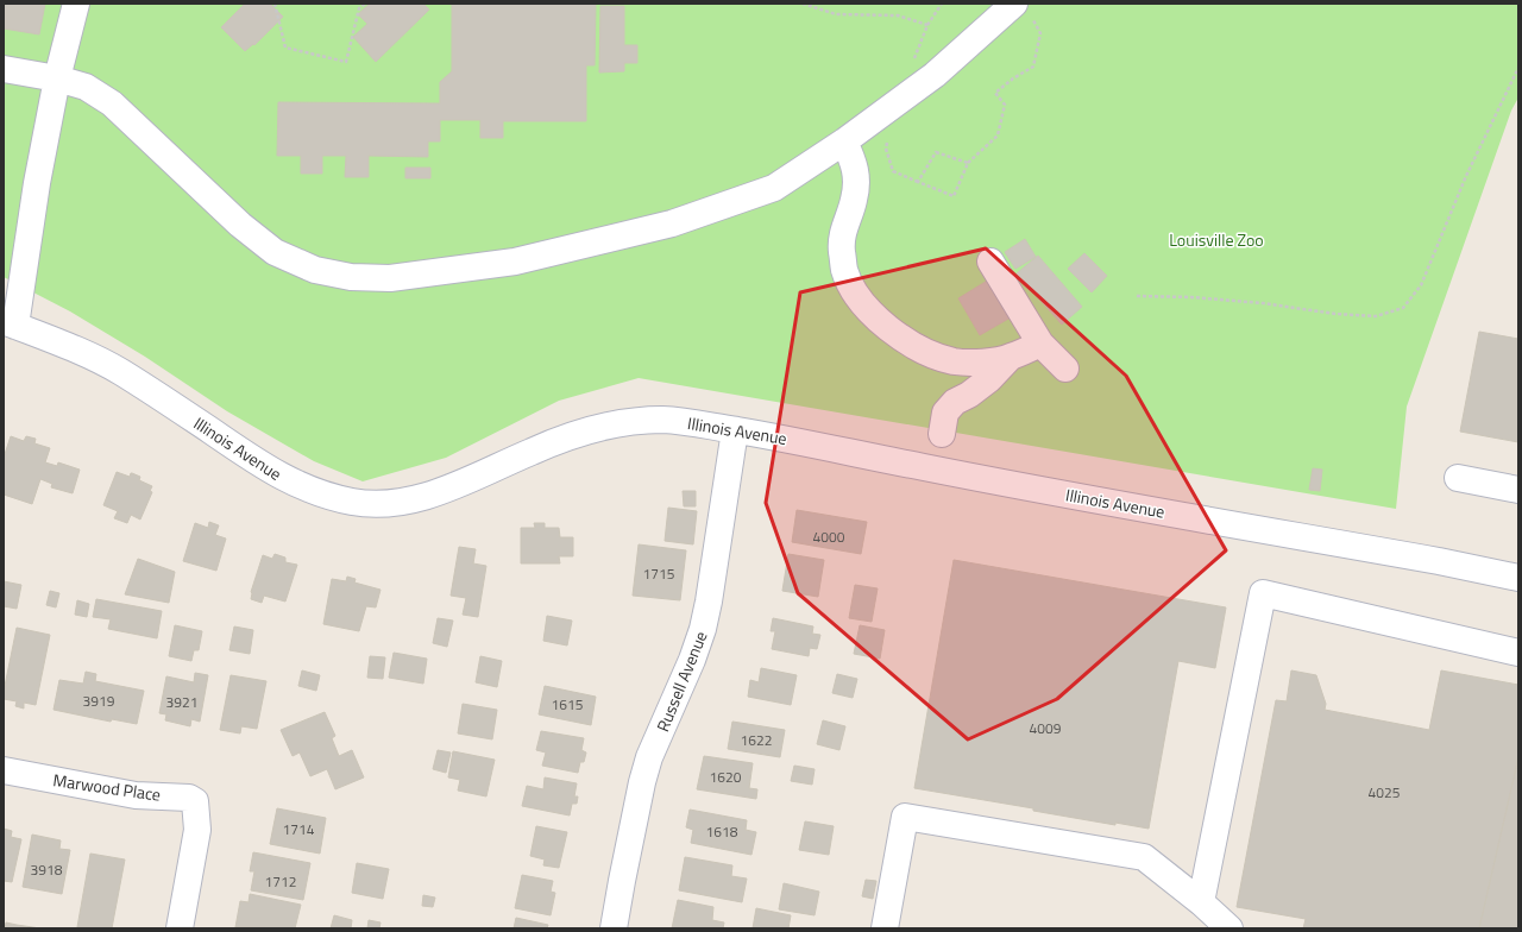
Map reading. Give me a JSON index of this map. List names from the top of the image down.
{
  "streets": {
    "street": ["Illinois Avenue", "Russell Avenue", "Marwood Place"]
  },
  "crossings": [
    ["Illinois Avenue", "Russell Avenue"]
  ],
  "parks": ["Louisville Zoo"],
  "house_numbers": [
    "4000",
    "1715",
    "3919",
    "3921",
    "1615",
    "4009",
    "1622",
    "1620",
    "4025",
    "1714",
    "1618",
    "3918",
    "1712"
  ]
}
